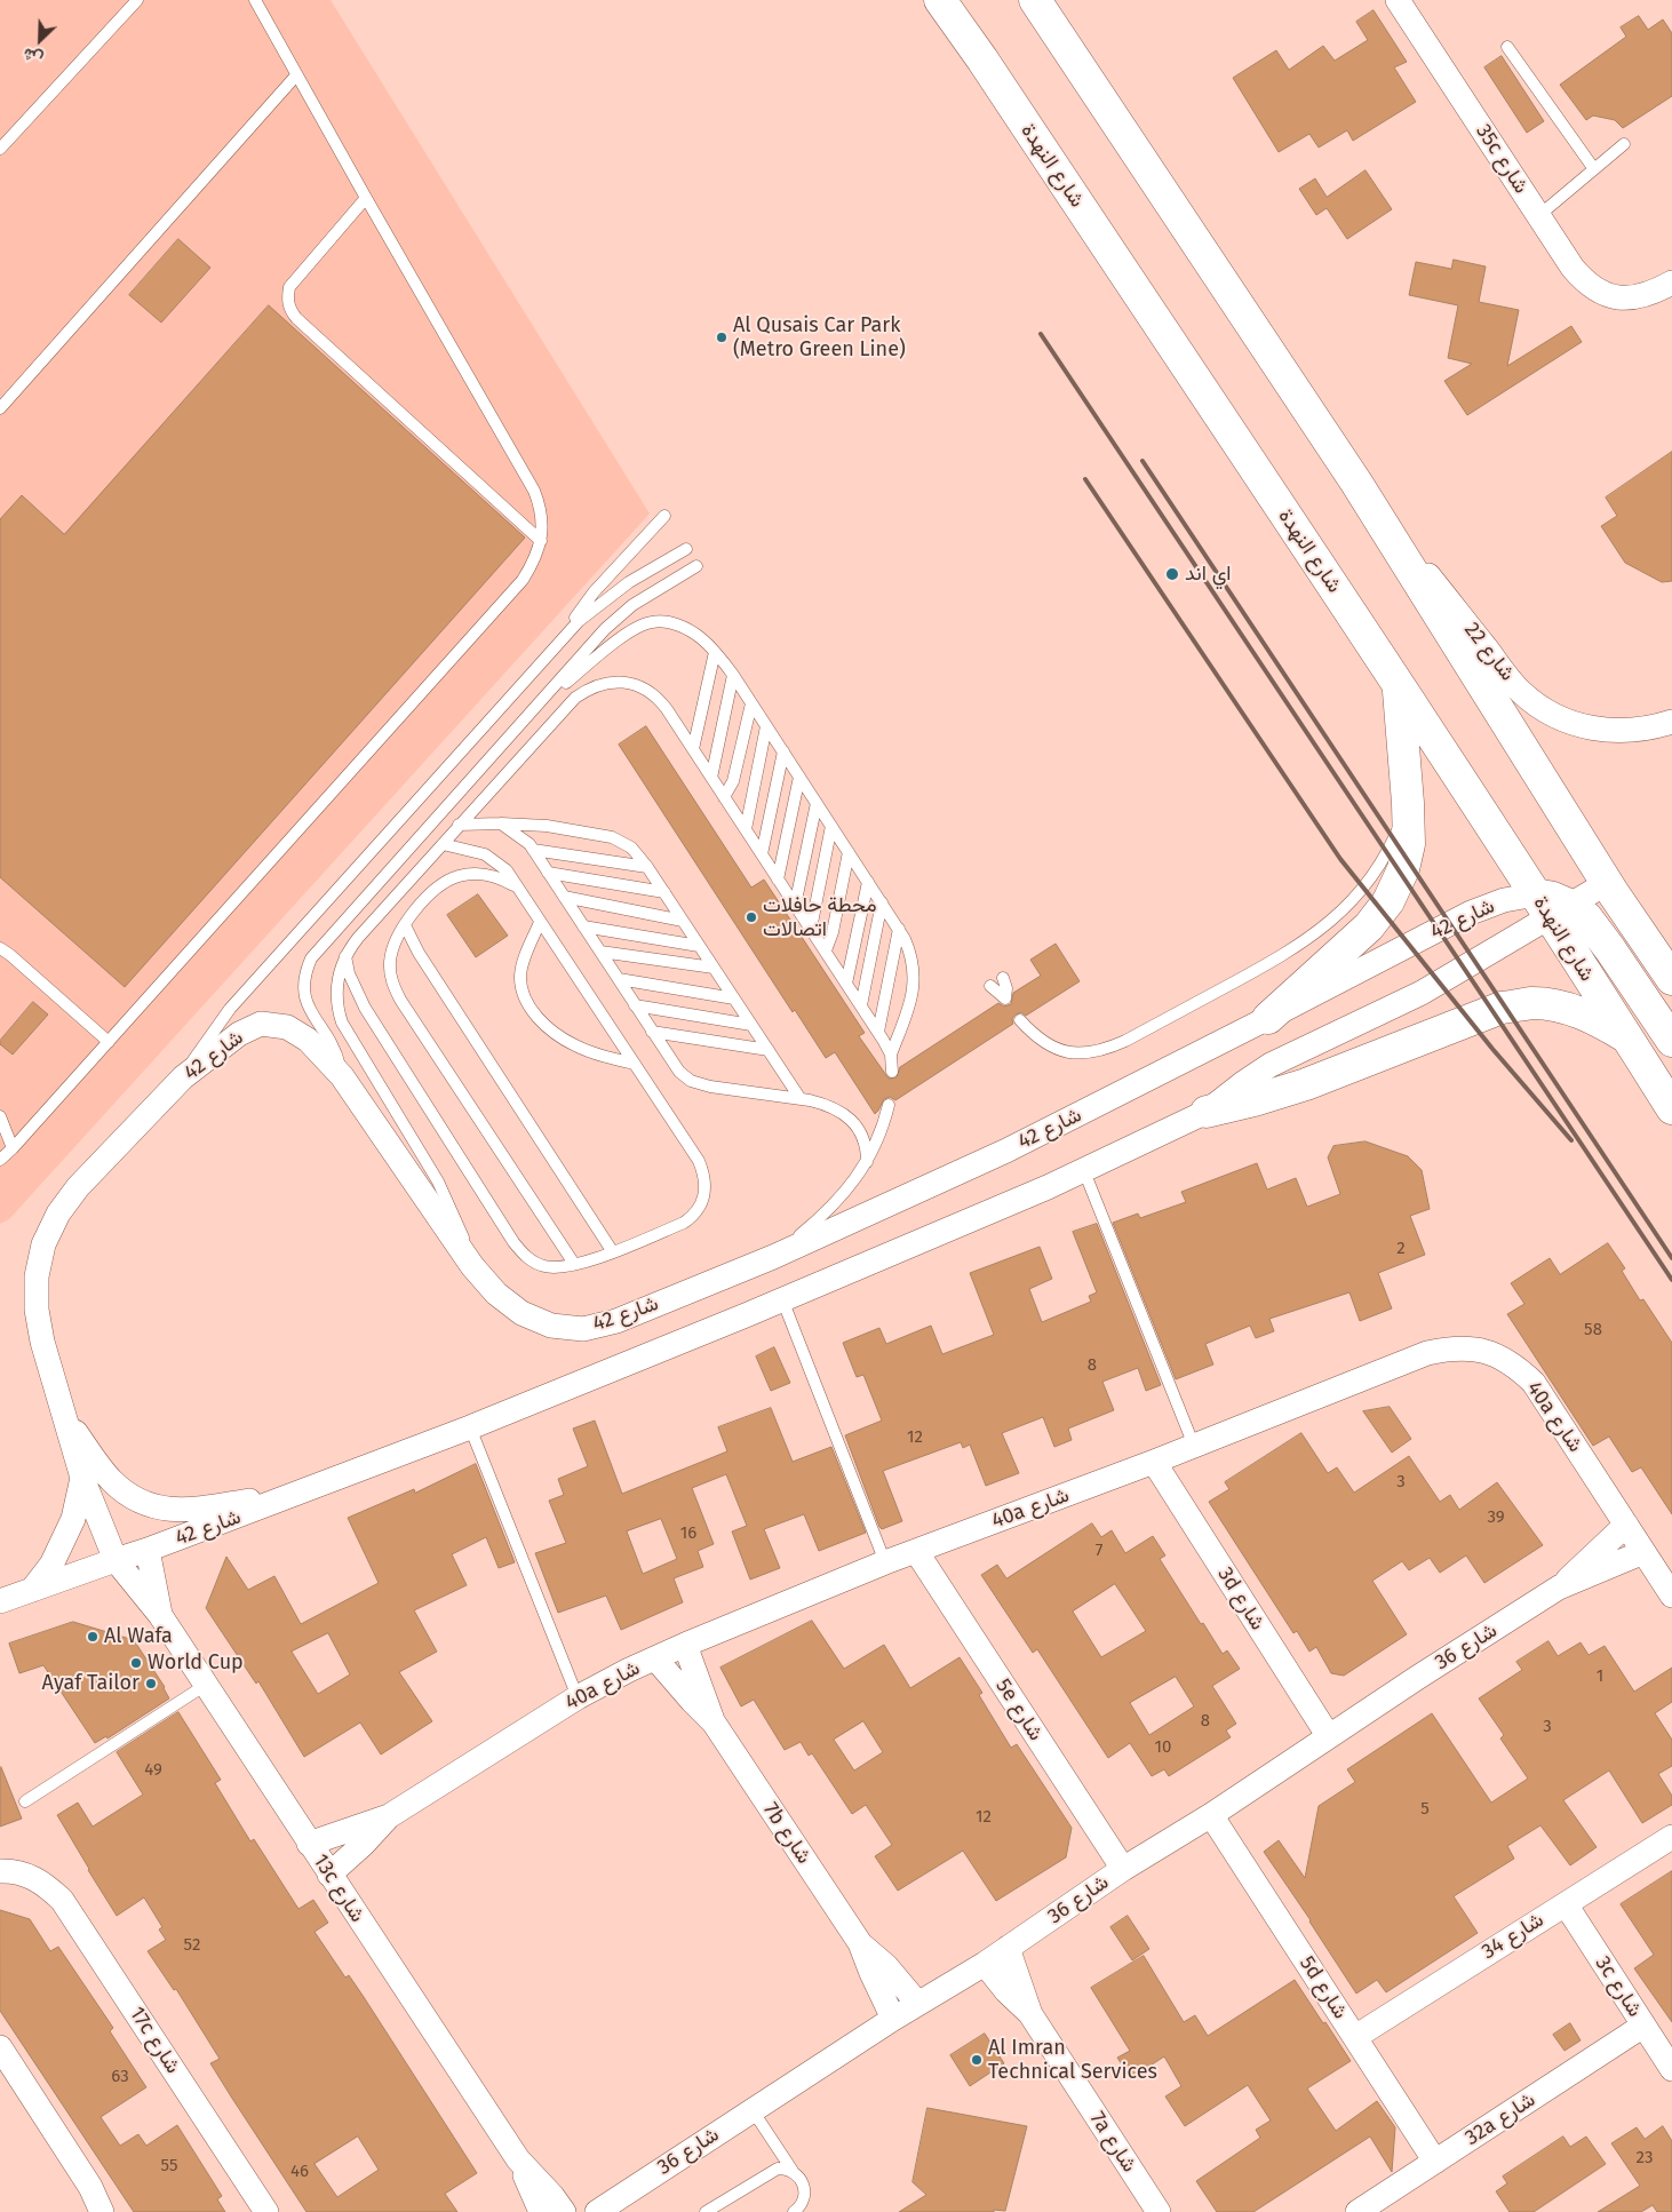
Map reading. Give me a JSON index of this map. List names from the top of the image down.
{
  "streets": {
    "main road": ["شارع النهدة"],
    "street": [
      "35c شارع",
      "شارع 22",
      "شارع 42",
      "40a شارع",
      "3d شارع",
      "شارع 36",
      "5e شارع",
      "7b شارع",
      "13c شارع",
      "شارع 34",
      "3c شارع",
      "5d شارع",
      "17c شارع",
      "32a شارع",
      "7a شارع"
    ]
  },
  "crossings": [
    ["شارع النهدة", "شارع 42"],
    ["شارع 42", "13c شارع"],
    ["40a شارع", "3d شارع"],
    ["40a شارع", "شارع 36"],
    ["40a شارع", "5e شارع"],
    ["40a شارع", "7b شارع"],
    ["40a شارع", "13c شارع"],
    ["3d شارع", "شارع 36"],
    ["شارع 36", "5e شارع"],
    ["شارع 36", "7b شارع"],
    ["شارع 36", "5d شارع"],
    ["شارع 36", "7a شارع"],
    ["شارع 34", "3c شارع"],
    ["شارع 34", "5d شارع"],
    ["3c شارع", "32a شارع"],
    ["5d شارع", "32a شارع"]
  ],
  "places": [
    "Al Qusais Car Park (Metro Green Line)",
    "اي اند",
    "محطة حافلات اتصالات",
    "Al Wafa",
    "World Cup",
    "Ayaf Tailor",
    "Al Imran Technical Services"
  ],
  "house_numbers": [
    "2",
    "58",
    "8",
    "12",
    "3",
    "39",
    "16",
    "7",
    "1",
    "8",
    "3",
    "10",
    "49",
    "5",
    "12",
    "52",
    "63",
    "23",
    "55",
    "46"
  ],
  "north": "bottom left"
}
